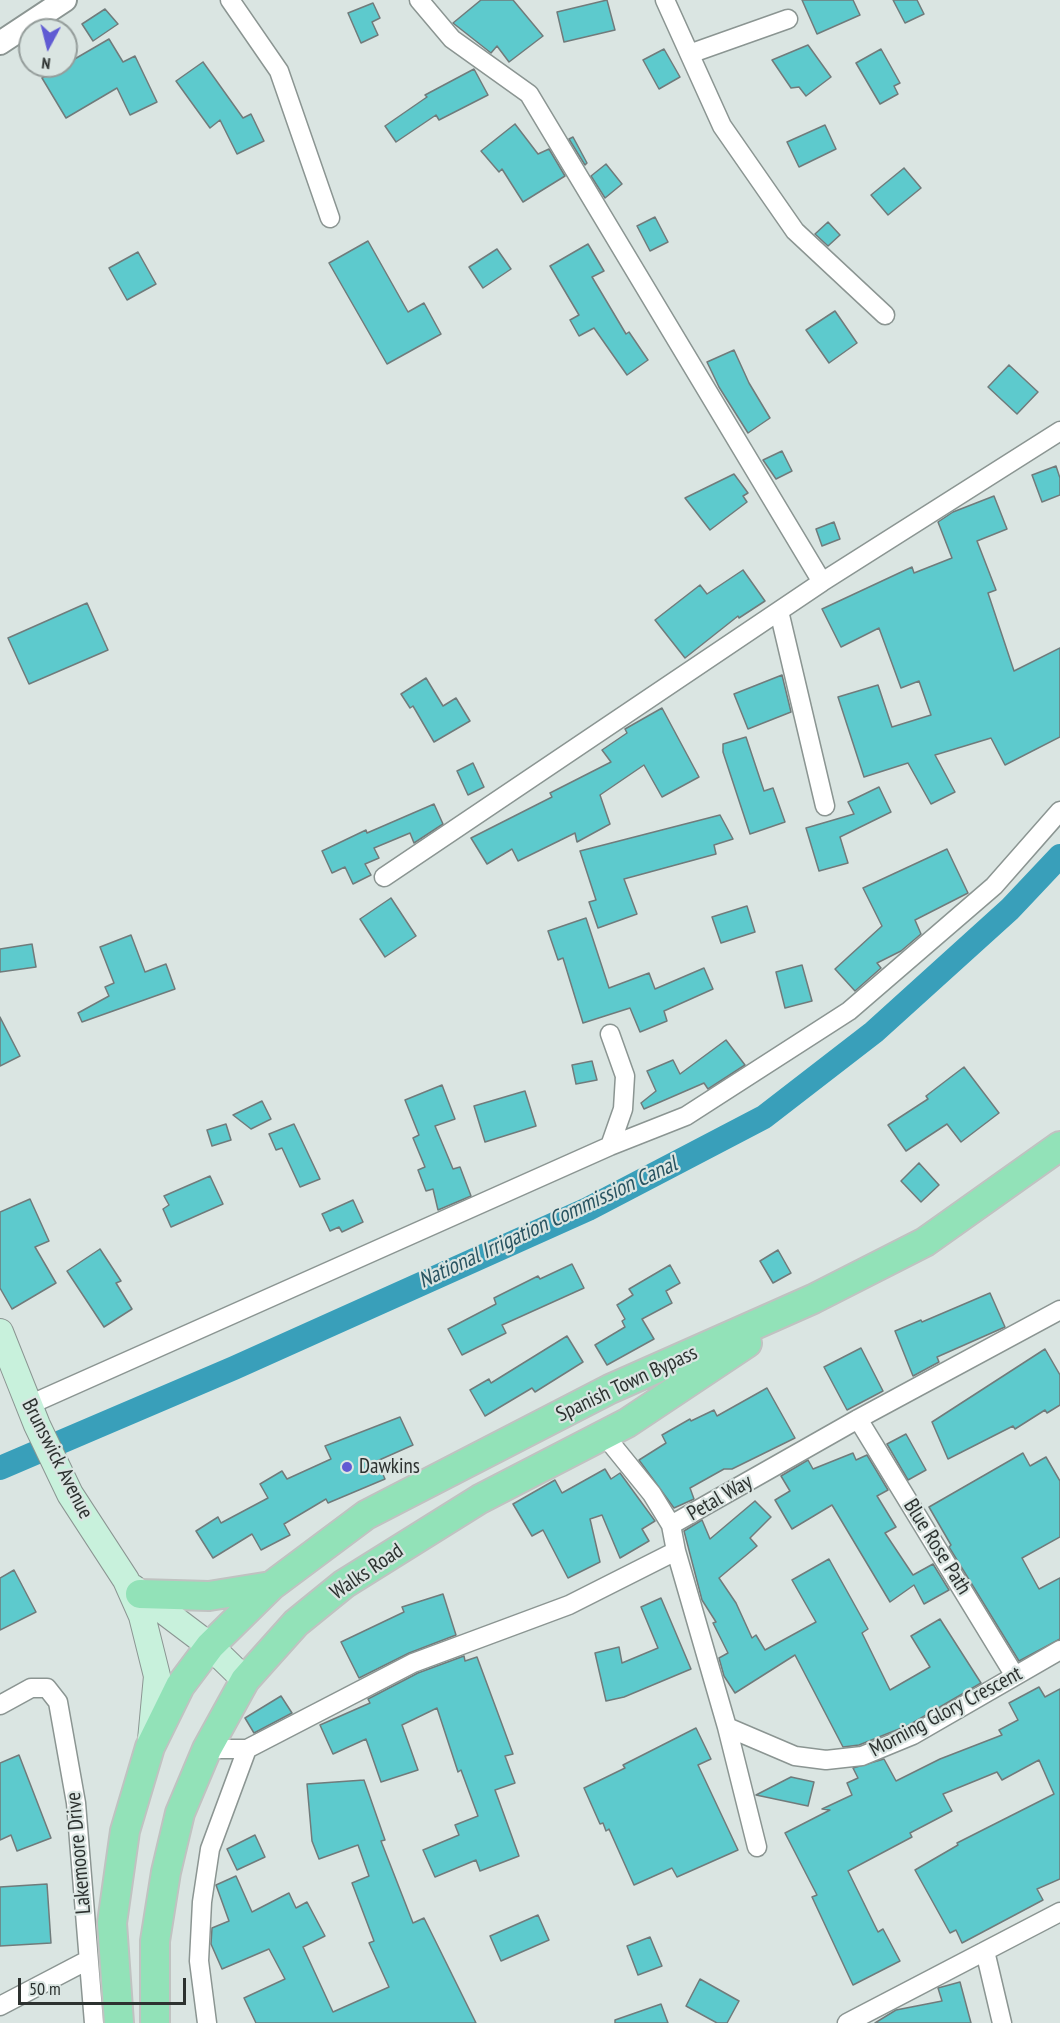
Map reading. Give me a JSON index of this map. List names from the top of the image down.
{
  "streets": {
    "main road": ["Spanish Town Bypass", "Brunswick Avenue", "Walks Road"],
    "street": [
      "Petal Way",
      "Blue Rose Path",
      "Morning Glory Crescent",
      "Lakemoore Drive"
    ]
  },
  "crossings": [
    ["Spanish Town Bypass", "Brunswick Avenue"],
    ["Spanish Town Bypass", "Walks Road"],
    ["Brunswick Avenue", "Walks Road"],
    ["Petal Way", "Blue Rose Path"],
    ["Petal Way", "Morning Glory Crescent"],
    ["Blue Rose Path", "Morning Glory Crescent"]
  ],
  "water": ["National Irrigation Commission Canal"],
  "places": ["Dawkins"],
  "scale_bar": "50 m",
  "north": "bottom"
}
